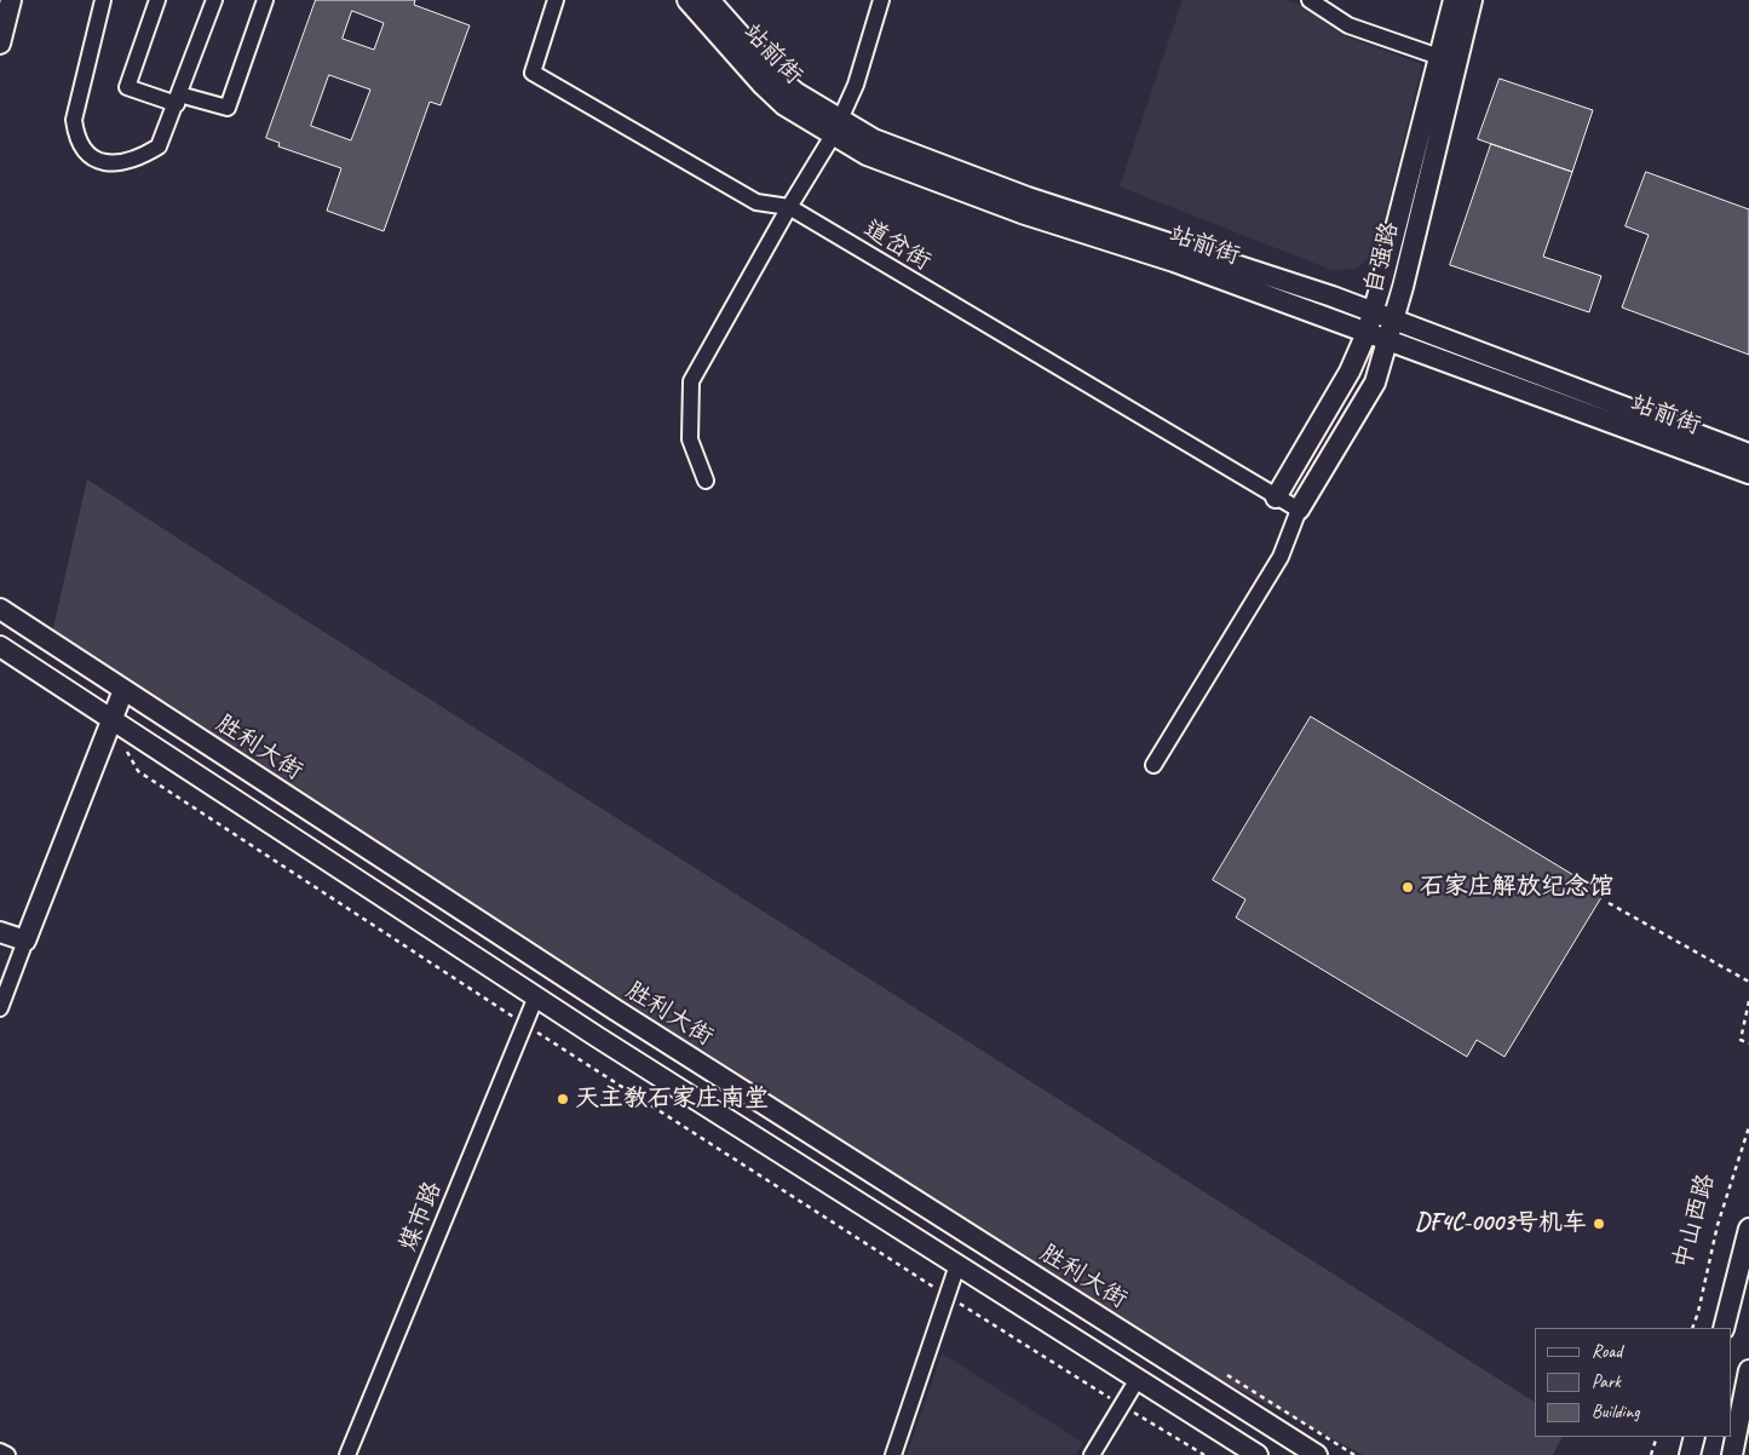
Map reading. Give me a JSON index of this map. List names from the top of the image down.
{
  "streets": {
    "main road": ["站前街", "自强路", "胜利大街"],
    "street": ["道岔街", "煤市路"],
    "path": ["中山西路"]
  },
  "crossings": [
    ["站前街", "自强路"],
    ["道岔街", "自强路"]
  ],
  "places": ["石家庄解放纪念馆", "天主教石家庄南堂", "DF4C-0003号机车"],
  "legend": ["Road", "Park", "Building"]
}
